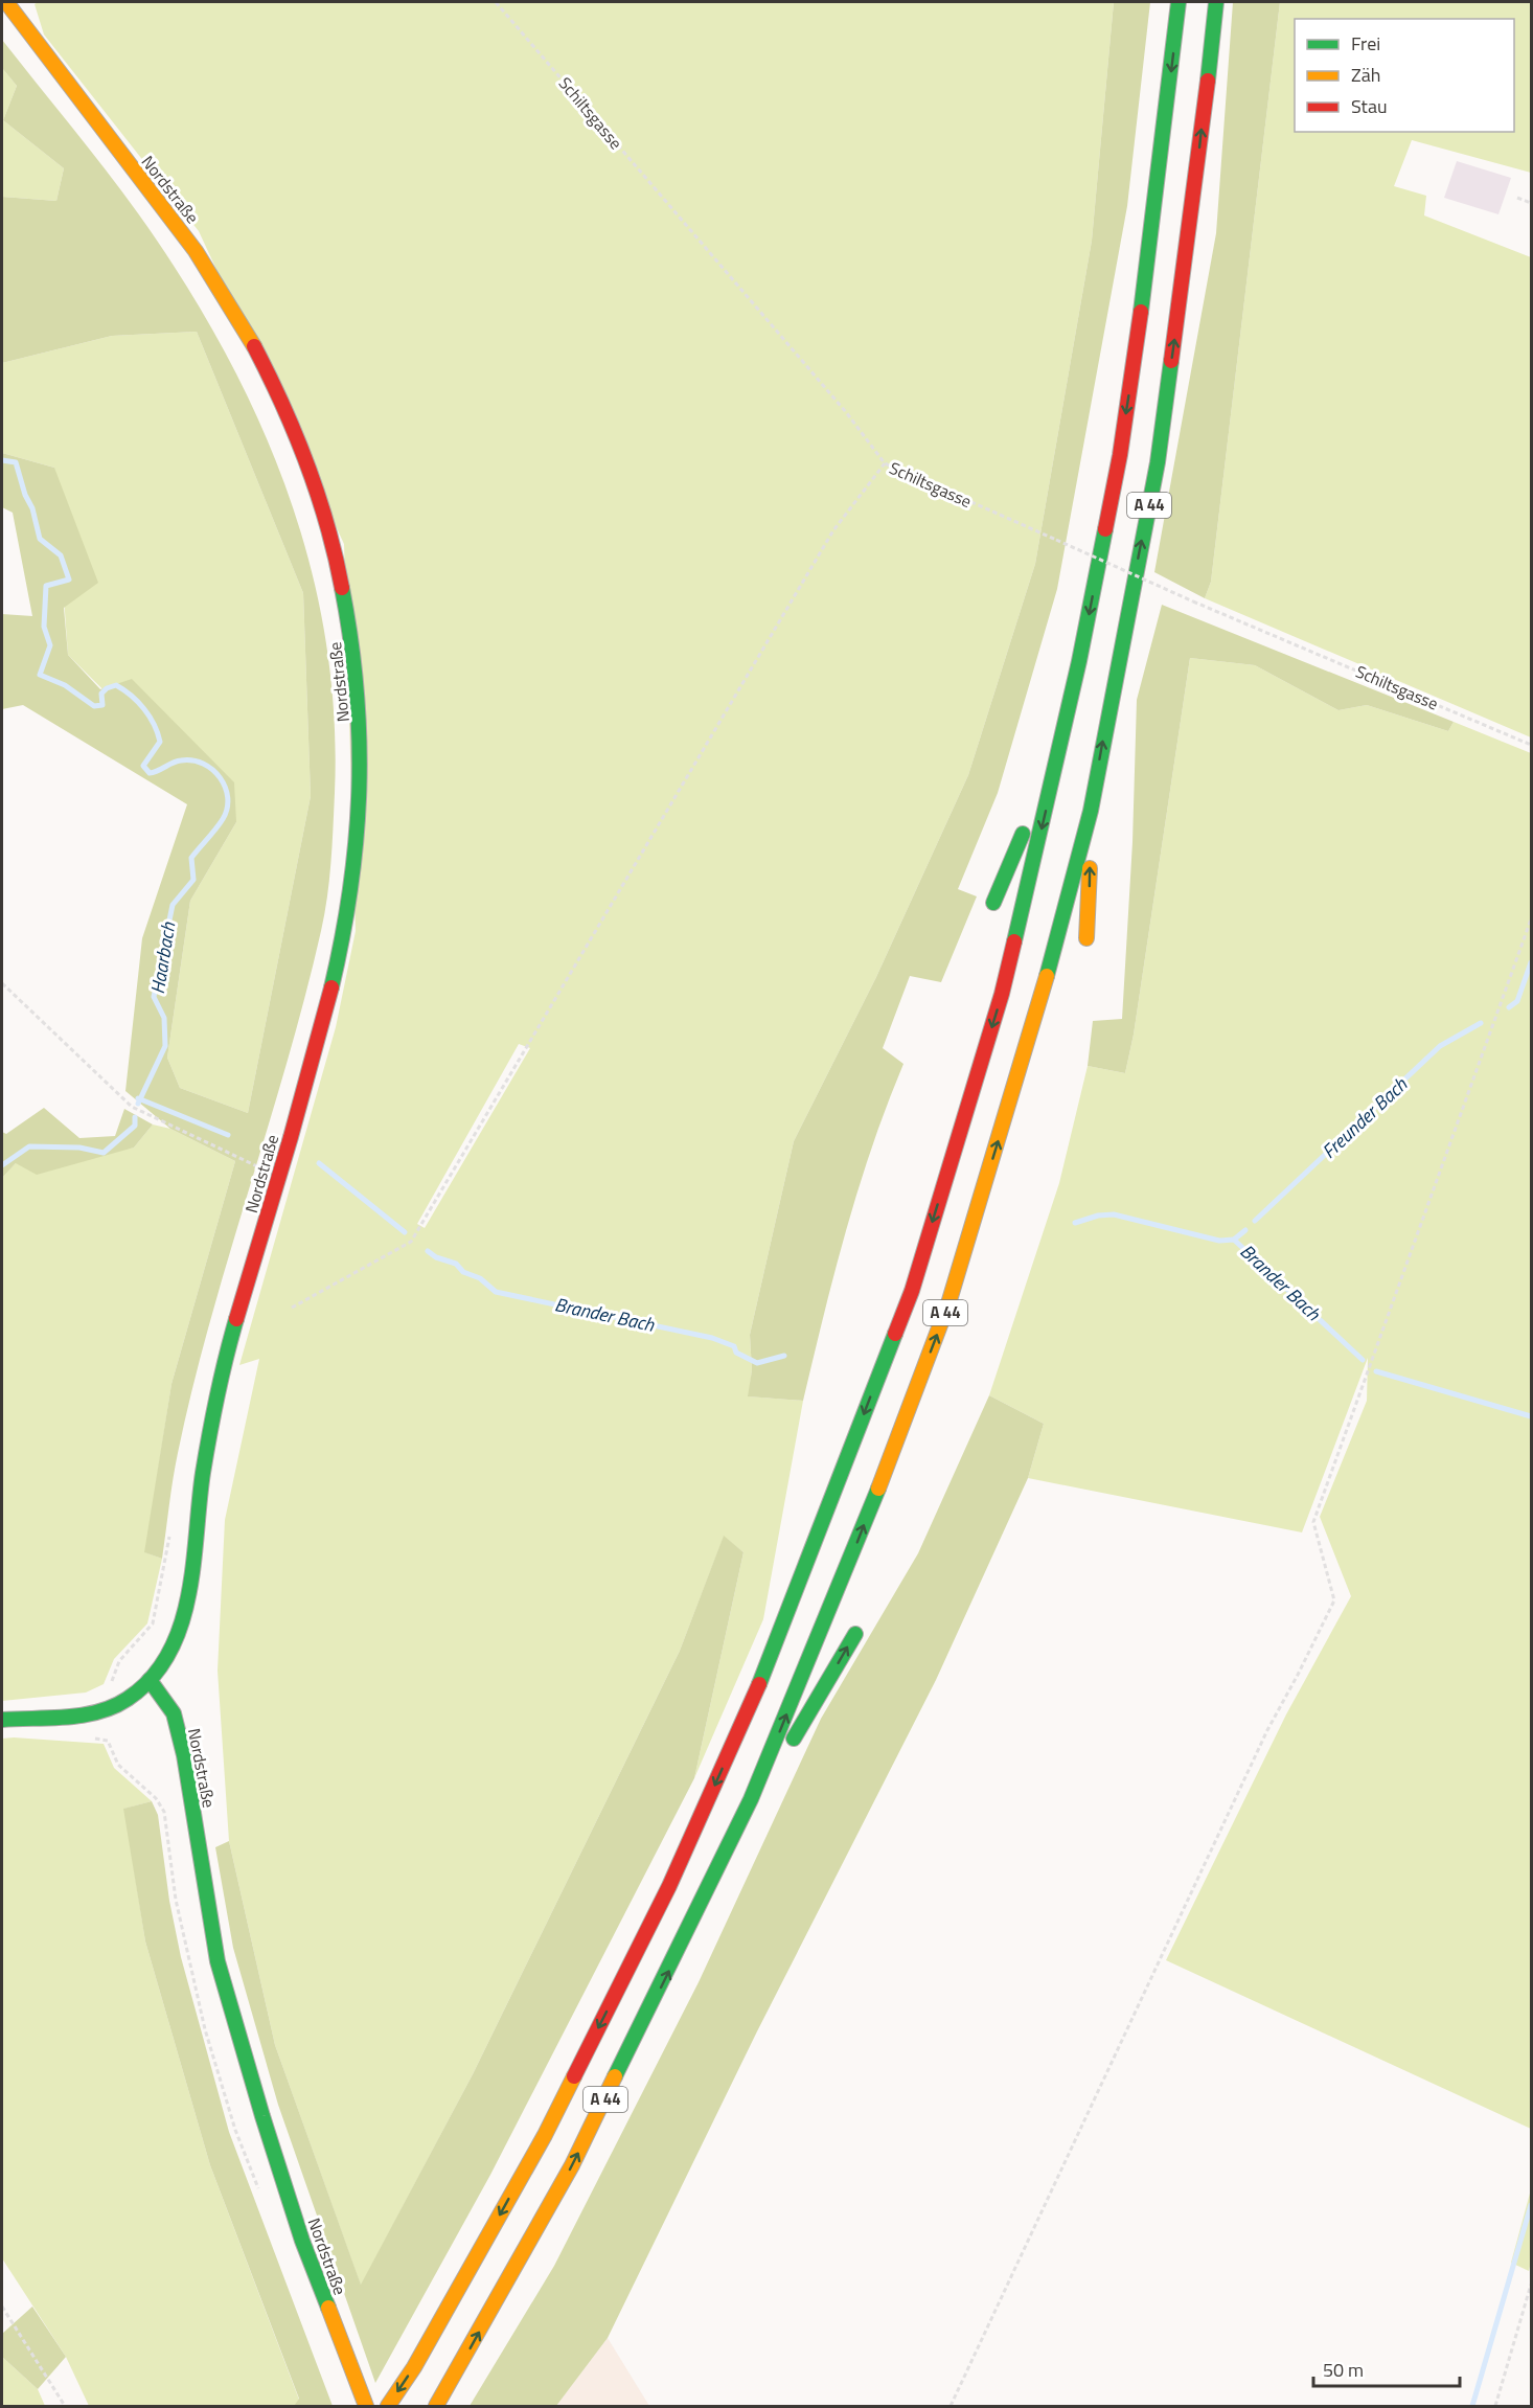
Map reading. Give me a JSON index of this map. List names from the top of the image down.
{
  "streets": {
    "main road": ["Nordstraße", "A 44"],
    "path": ["Schiltsgasse"]
  },
  "water": ["Haarbach", "Freunder Bach", "Brander Bach"],
  "legend": ["Frei", "Zäh", "Stau"],
  "scale_bar": "50 m"
}
